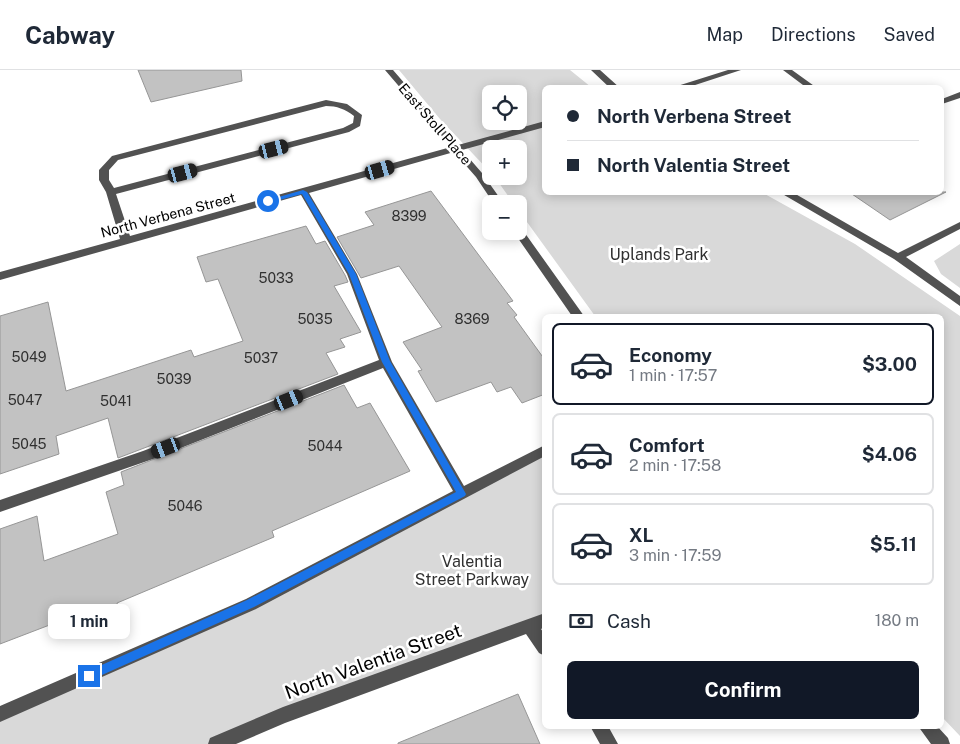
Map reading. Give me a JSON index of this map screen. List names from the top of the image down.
{
  "streets": {
    "street": ["East Stoll Place", "North Verbena Street", "North Valentia Street"]
  },
  "crossings": [
    ["East Stoll Place", "North Verbena Street"]
  ],
  "parks": ["Uplands Park", "Valentia Street Parkway"],
  "house_numbers": [
    "8399",
    "5033",
    "5035",
    "8369",
    "5049",
    "5037",
    "5039",
    "5047",
    "5041",
    "5045",
    "5044",
    "5046"
  ],
  "page": {
    "header": "Cabway",
    "nav": ["Map", "Directions", "Saved"],
    "map_buttons": ["+", "−"],
    "banner": ["North Verbena Street", "North Valentia Street"],
    "list": [
      {
        "name": "Economy",
        "note": "1 min · 17:57",
        "value": "$3.00"
      },
      {
        "name": "Comfort",
        "note": "2 min · 17:58",
        "value": "$4.06"
      },
      {
        "name": "XL",
        "note": "3 min · 17:59",
        "value": "$5.11"
      }
    ],
    "pay": ["Cash", "180 m"],
    "bubble": "1 min",
    "buttons": "Confirm"
  }
}
